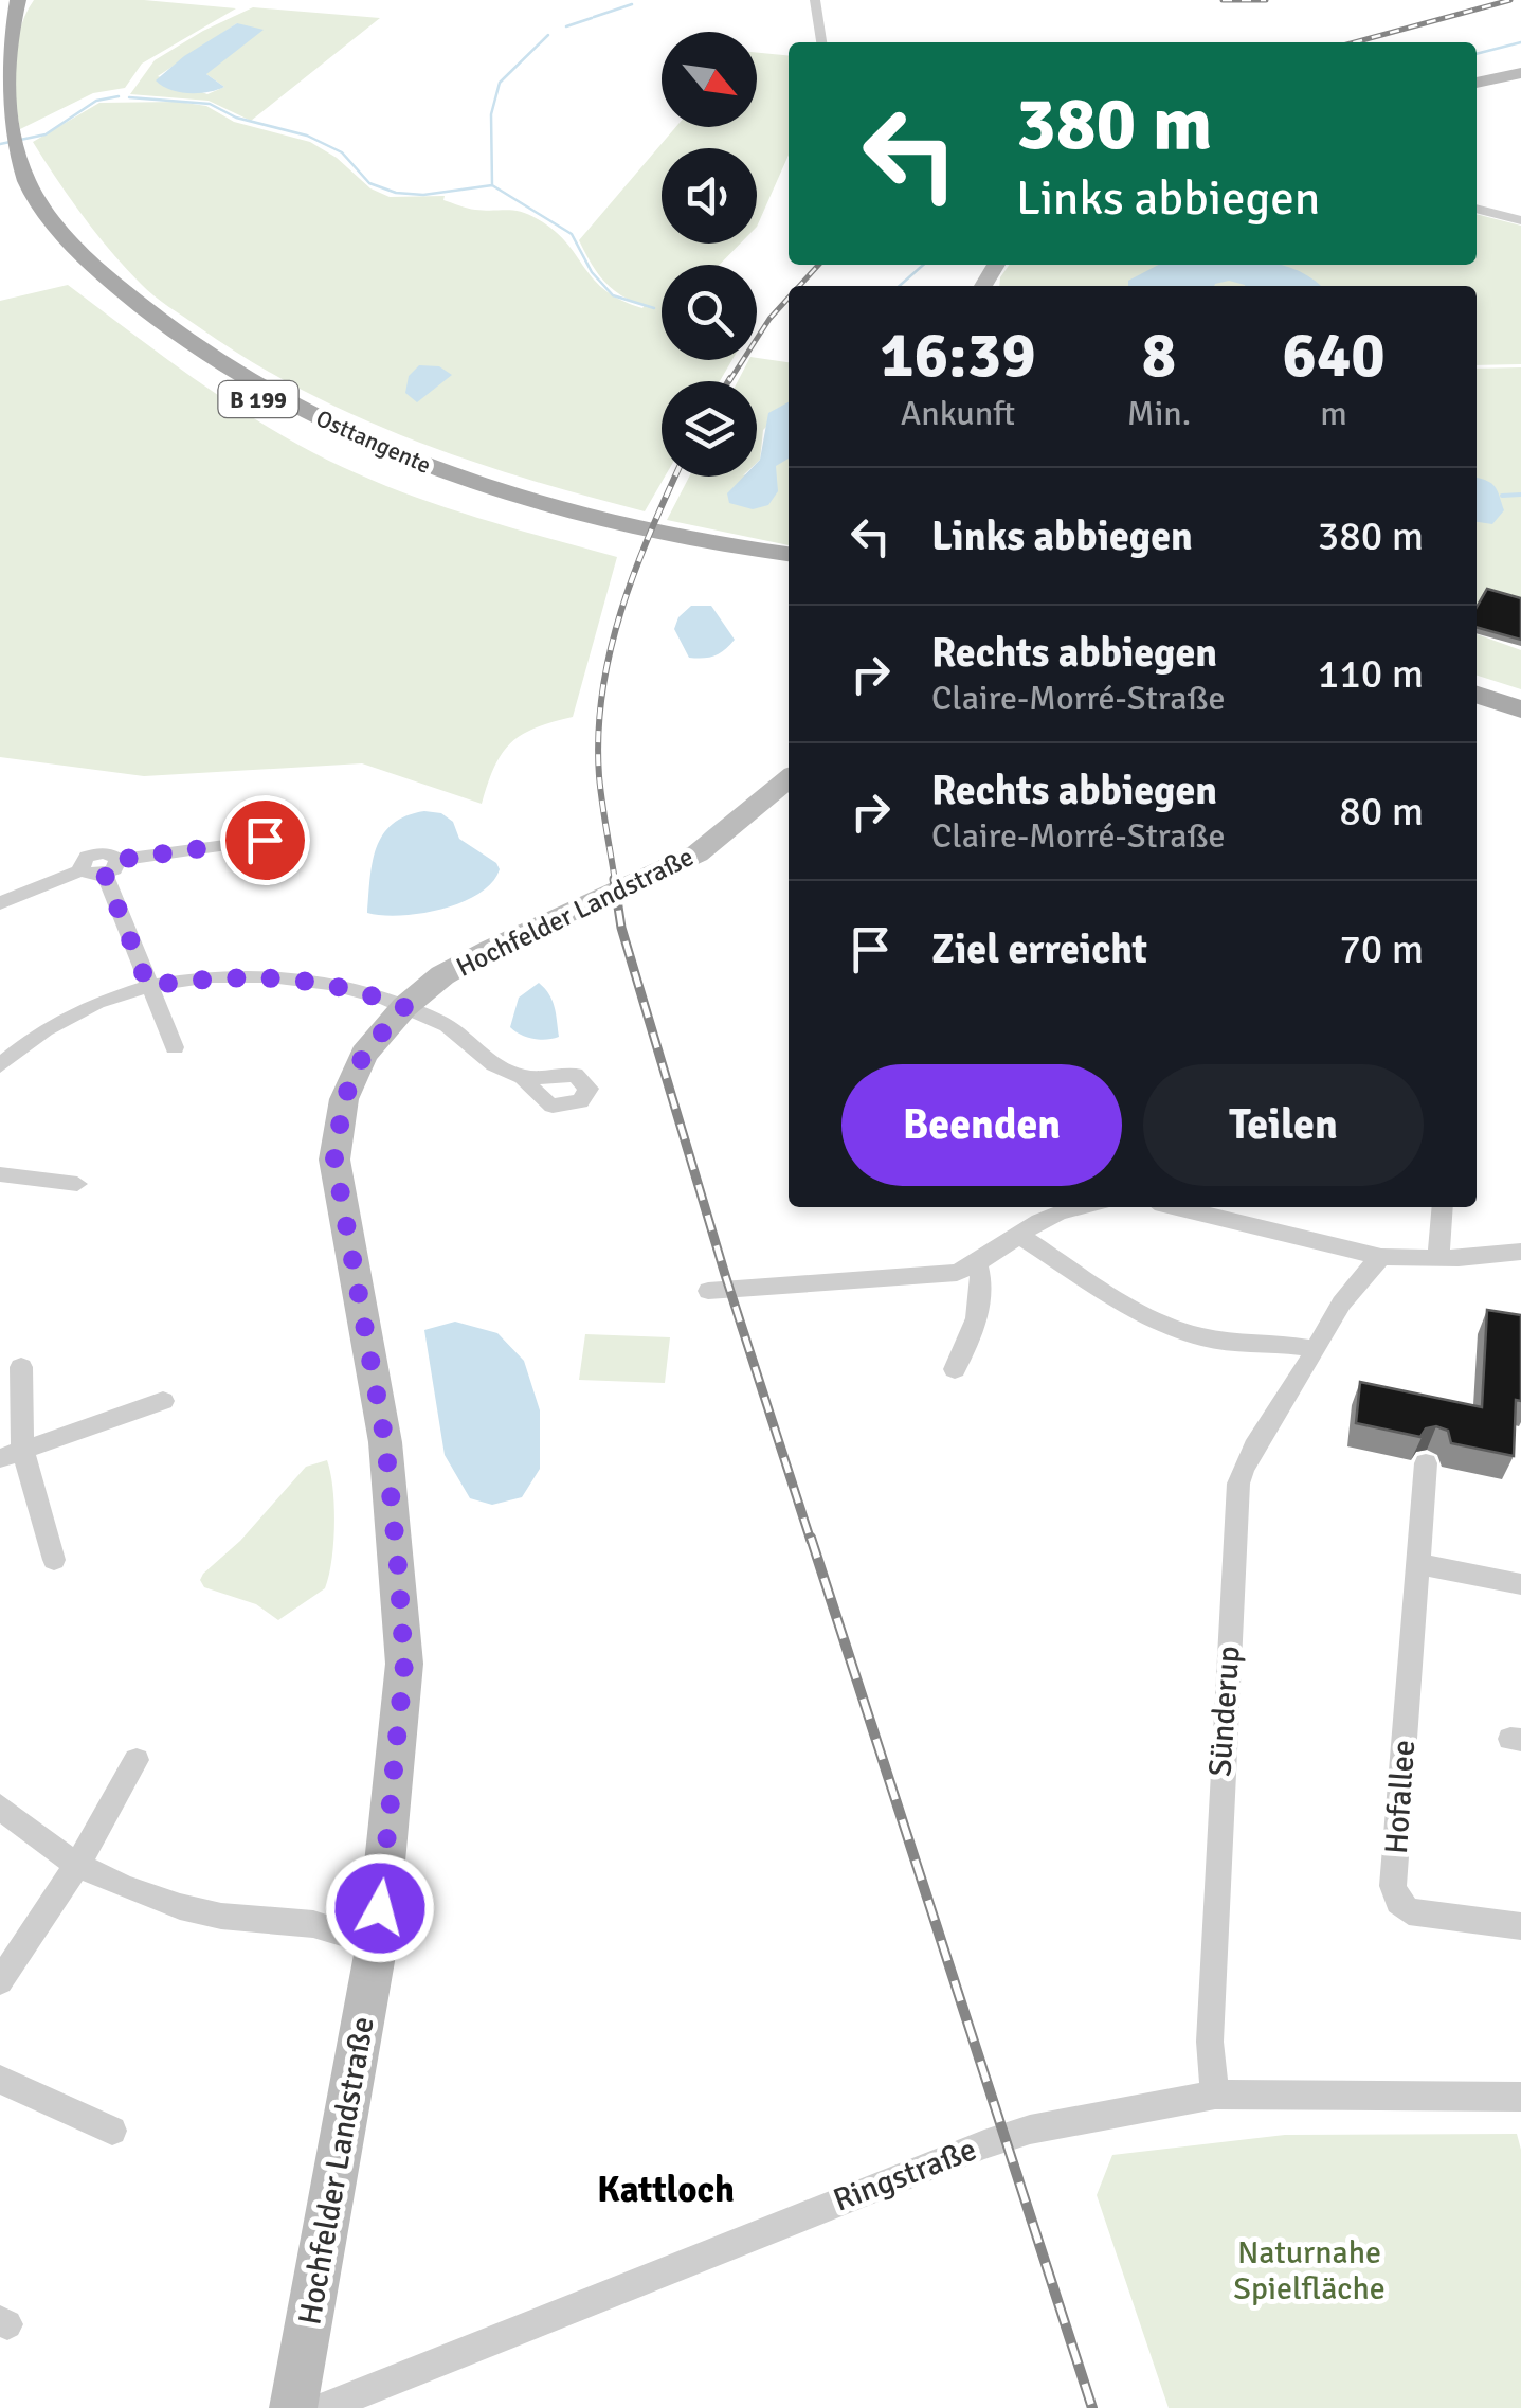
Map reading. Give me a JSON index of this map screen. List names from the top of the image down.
{
  "streets": {
    "main road": ["B 199", "Osttangente", "Hochfelder Landstraße"],
    "street": ["Sünderup", "Hofallee", "Ringstraße"]
  },
  "crossings": [
    ["Sünderup", "Ringstraße"]
  ],
  "districts": ["Kattloch"],
  "parks": ["Naturnahe Spielfläche"],
  "north": "bottom right",
  "page": {
    "turn": ["380 m", "Links abbiegen"],
    "eta": [
      "16:39",
      "Ankunft",
      "8",
      "Min.",
      "640",
      "m"
    ],
    "list": [
      {
        "name": "Links abbiegen",
        "value": "380 m"
      },
      {
        "name": "Rechts abbiegen",
        "note": "Claire-Morré-Straße",
        "value": "110 m"
      },
      {
        "name": "Rechts abbiegen",
        "note": "Claire-Morré-Straße",
        "value": "80 m"
      },
      {
        "name": "Ziel erreicht",
        "value": "70 m"
      }
    ],
    "buttons": ["Beenden", "Teilen"]
  }
}
